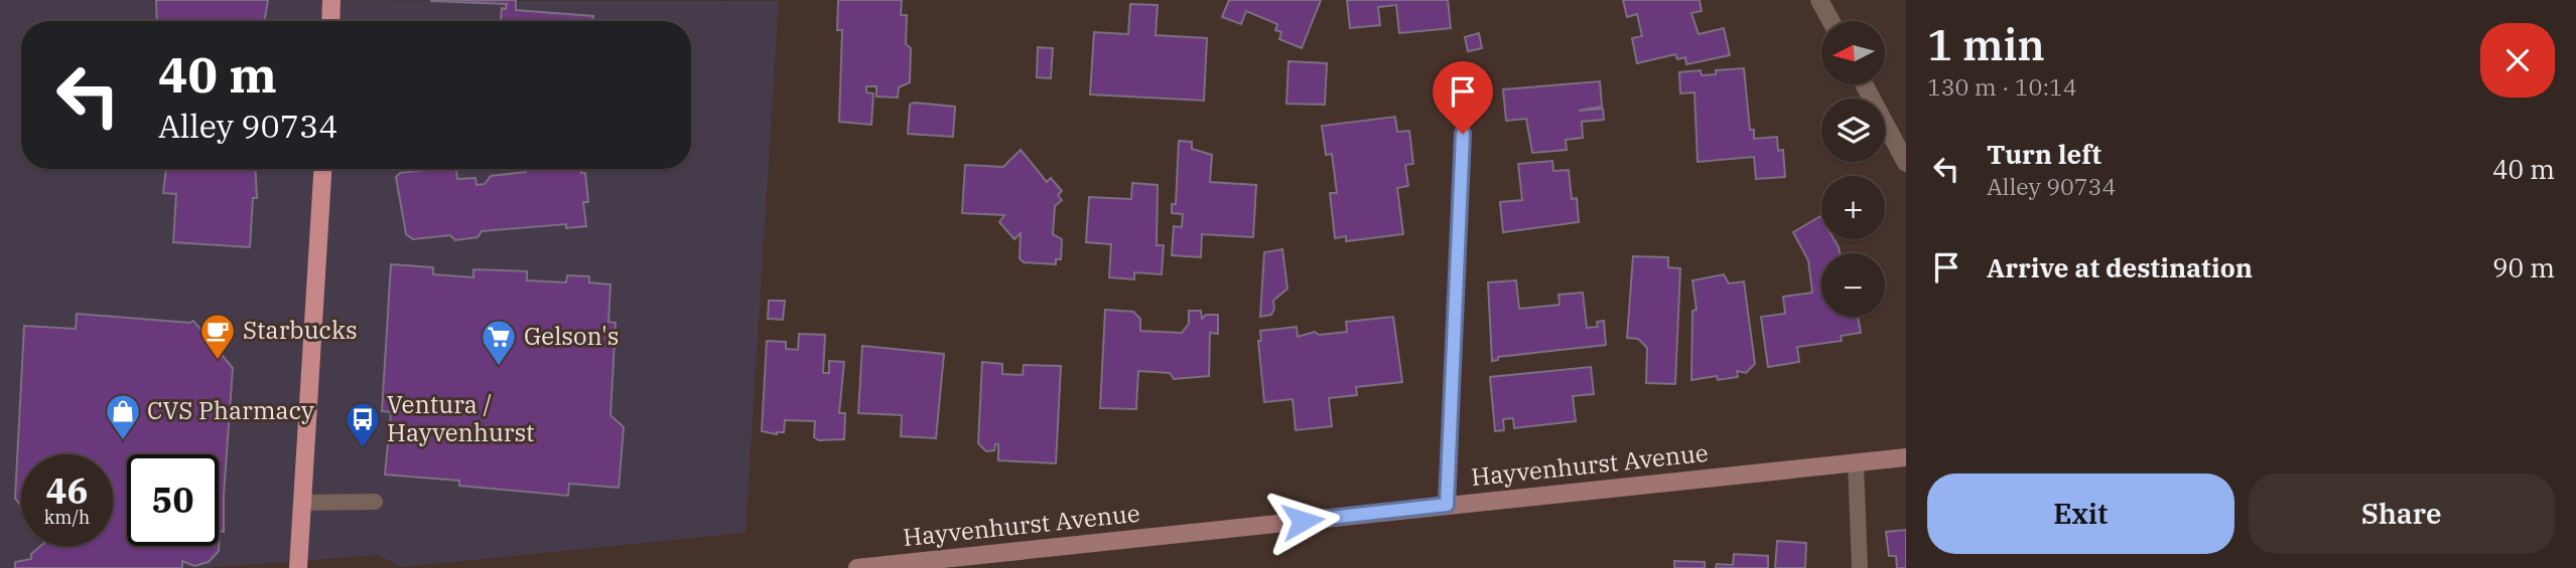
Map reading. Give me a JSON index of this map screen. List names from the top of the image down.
{
  "streets": {
    "main road": ["Hayvenhurst Avenue"]
  },
  "places": {
    "cafe": ["Starbucks"],
    "supermarket": ["Gelson's"],
    "shop": ["CVS Pharmacy"],
    "bus stop": ["Ventura / Hayvenhurst"]
  },
  "north": "left",
  "page": {
    "heading": ["1 min", "130 m · 10:14"],
    "map_buttons": ["+", "−"],
    "turn": ["40 m", "Alley 90734"],
    "list": [
      {
        "name": "Turn left",
        "note": "Alley 90734",
        "value": "40 m"
      },
      {
        "name": "Arrive at destination",
        "value": "90 m"
      }
    ],
    "speed": "46 km/h",
    "limit": "50",
    "buttons": ["Exit", "Share"]
  }
}
